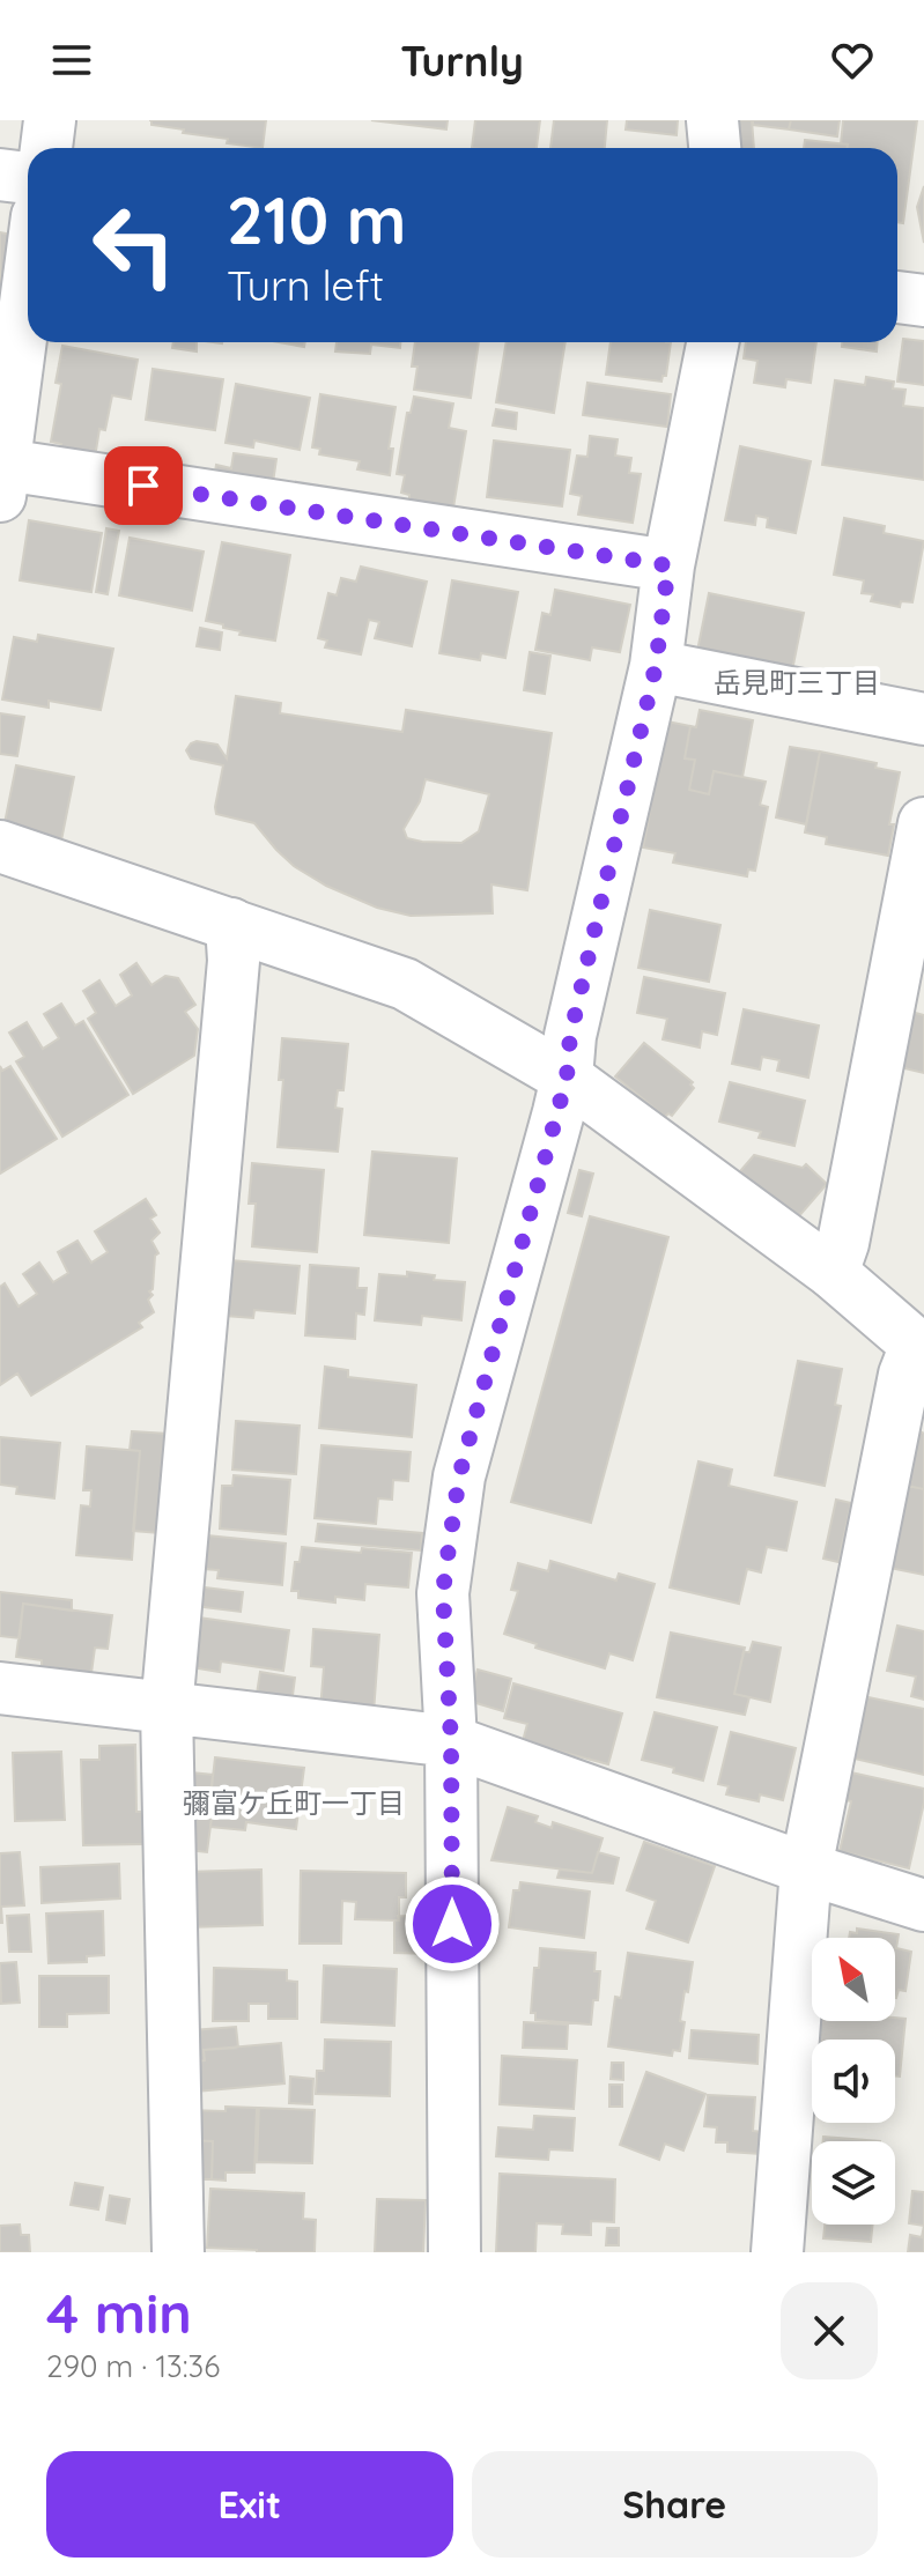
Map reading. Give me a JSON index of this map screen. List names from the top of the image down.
{
  "districts": ["岳見町三丁目", "彌富ケ丘町一丁目"],
  "north": "top left",
  "page": {
    "header": "Turnly",
    "turn": ["210 m", "Turn left"],
    "heading": ["4 min", "290 m · 13:36"],
    "buttons": ["Exit", "Share"]
  }
}
